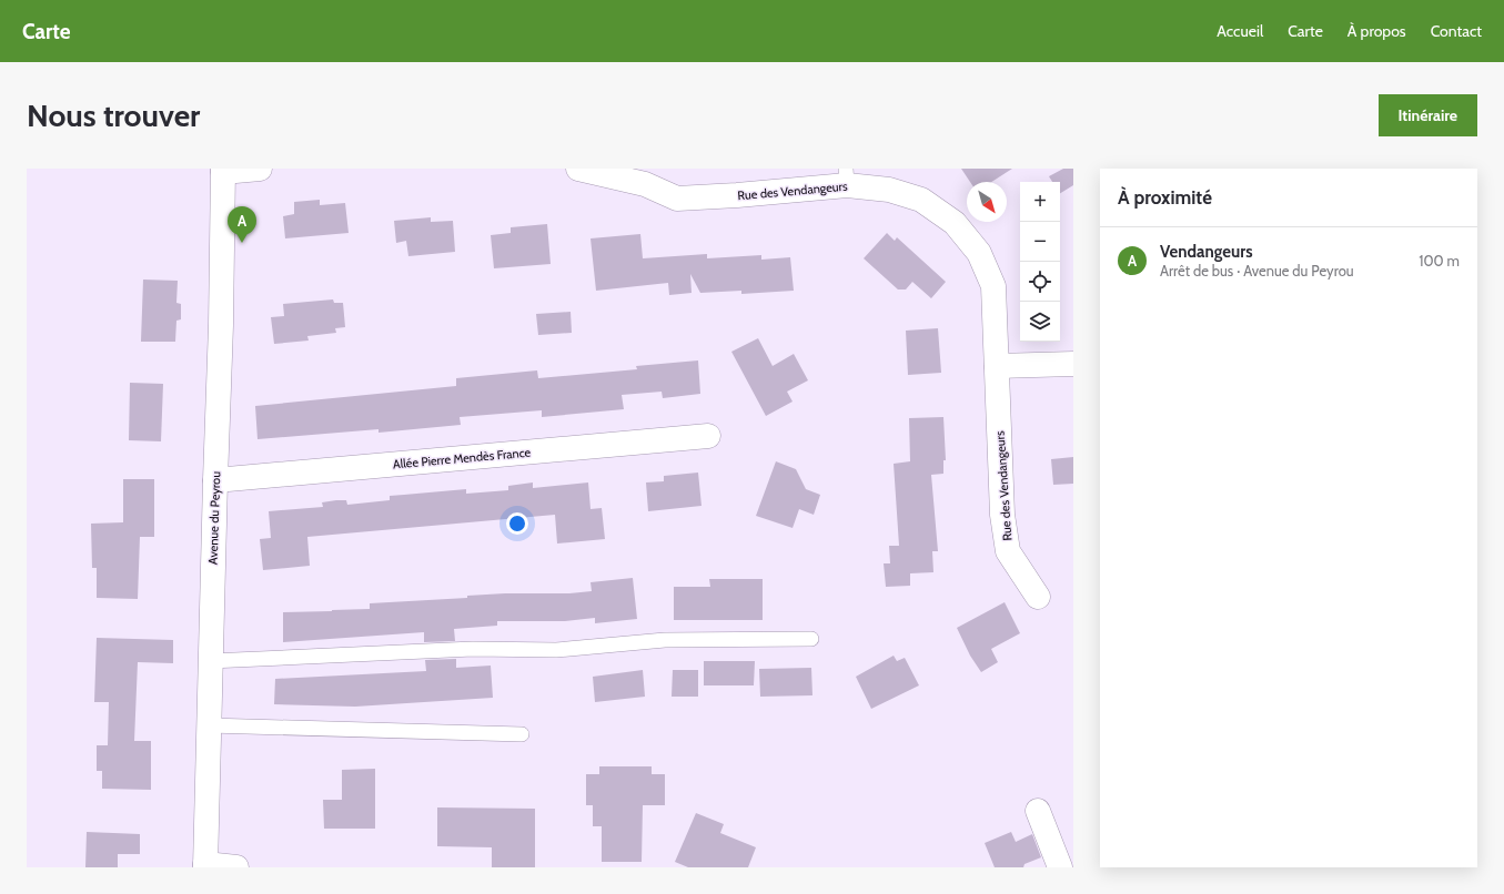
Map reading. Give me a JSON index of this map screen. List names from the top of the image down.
{
  "streets": {
    "street": ["Rue des Vendangeurs", "Allée Pierre Mendès France", "Avenue du Peyrou"]
  },
  "crossings": [
    ["Allée Pierre Mendès France", "Avenue du Peyrou"]
  ],
  "north": "bottom right",
  "page": {
    "header": "Carte",
    "nav": [
      "Accueil",
      "Carte",
      "À propos",
      "Contact"
    ],
    "buttons": "Itinéraire",
    "title": "Nous trouver",
    "heading": "À proximité",
    "map_buttons": ["+", "−"],
    "pins": "A",
    "list": [
      {
        "mark": "A",
        "name": "Vendangeurs",
        "note": "Arrêt de bus · Avenue du Peyrou",
        "value": "100 m"
      }
    ]
  }
}
